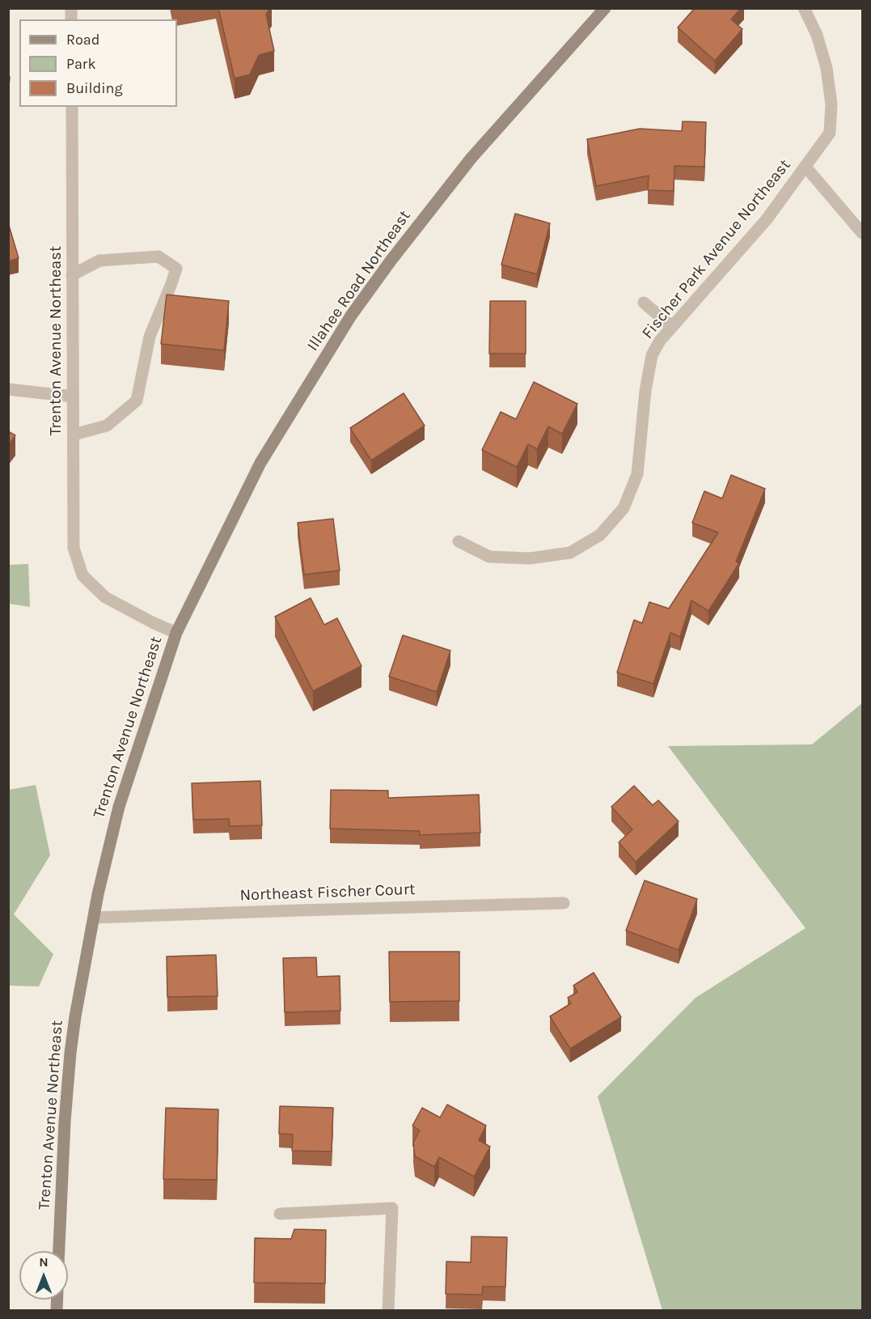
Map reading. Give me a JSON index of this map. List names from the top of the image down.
{
  "streets": {
    "main road": ["Illahee Road Northeast", "Trenton Avenue Northeast"],
    "street": ["Fischer Park Avenue Northeast", "Northeast Fischer Court"]
  },
  "crossings": [
    ["Illahee Road Northeast", "Trenton Avenue Northeast"],
    ["Trenton Avenue Northeast", "Northeast Fischer Court"]
  ],
  "legend": ["Road", "Park", "Building"],
  "north": "top"
}
